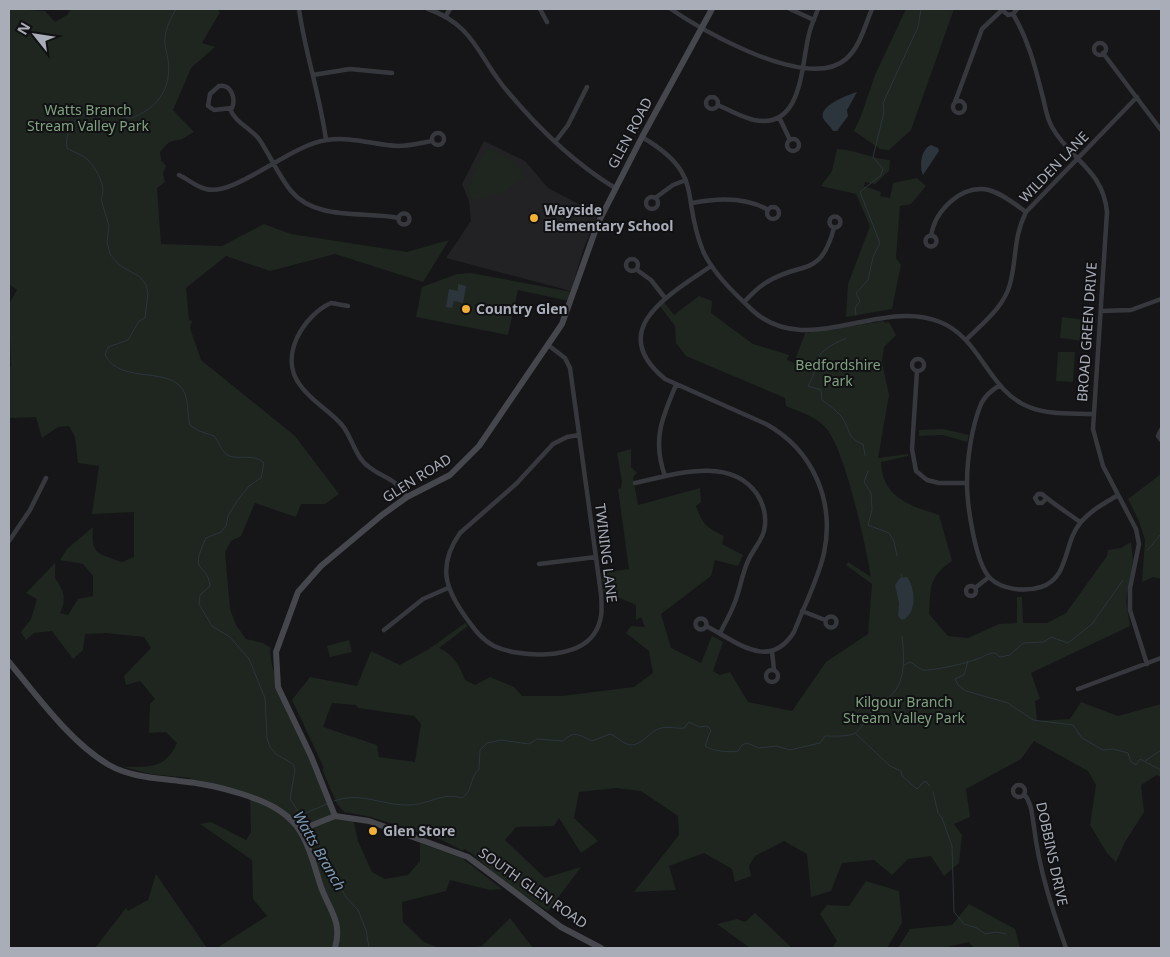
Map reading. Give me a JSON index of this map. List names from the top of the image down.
{
  "streets": {
    "main road": ["GLEN ROAD", "SOUTH GLEN ROAD"],
    "street": [
      "WILDEN LANE",
      "BROAD GREEN DRIVE",
      "TWINING LANE",
      "DOBBINS DRIVE"
    ]
  },
  "crossings": [
    ["GLEN ROAD", "TWINING LANE"],
    ["GLEN ROAD", "SOUTH GLEN ROAD"],
    ["WILDEN LANE", "BROAD GREEN DRIVE"]
  ],
  "water": ["Watts Branch"],
  "parks": ["Watts Branch Stream Valley Park", "Bedfordshire Park", "Kilgour Branch Stream Valley Park"],
  "places": ["Wayside Elementary School", "Country Glen", "Glen Store"],
  "north": "top left"
}
